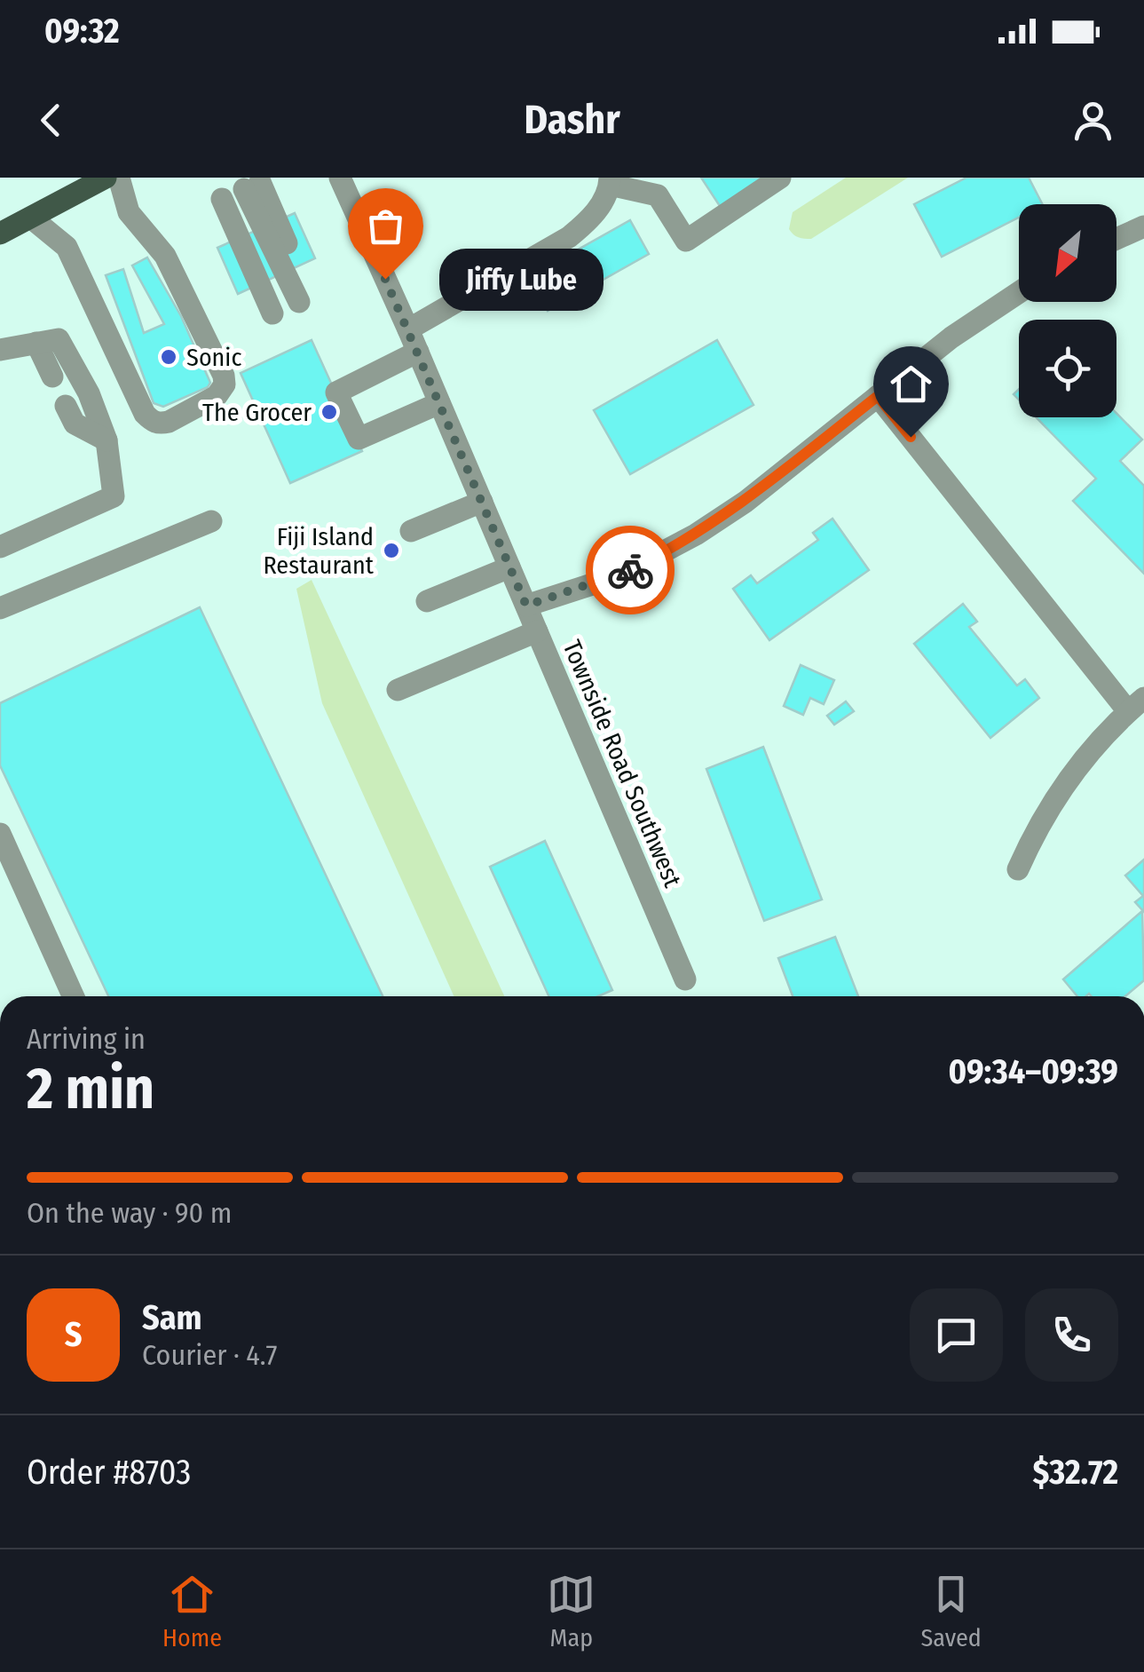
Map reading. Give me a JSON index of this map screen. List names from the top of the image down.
{
  "streets": {
    "street": ["Townside Road Southwest"]
  },
  "places": [
    "Jiffy Lube",
    "Sonic",
    "The Grocer",
    "Fiji Island Restaurant"
  ],
  "north": "bottom left",
  "page": {
    "status": "09:32",
    "header": "Dashr",
    "bubble": "Jiffy Lube",
    "heading": ["2 min", "Arriving in", "09:34–09:39"],
    "panel": [
      "Sam",
      "Courier · 4.7",
      "Order #8703",
      "$32.72"
    ],
    "bar": "On the way · 90 m",
    "round": "S",
    "tabs": ["Home", "Map", "Saved"]
  }
}
